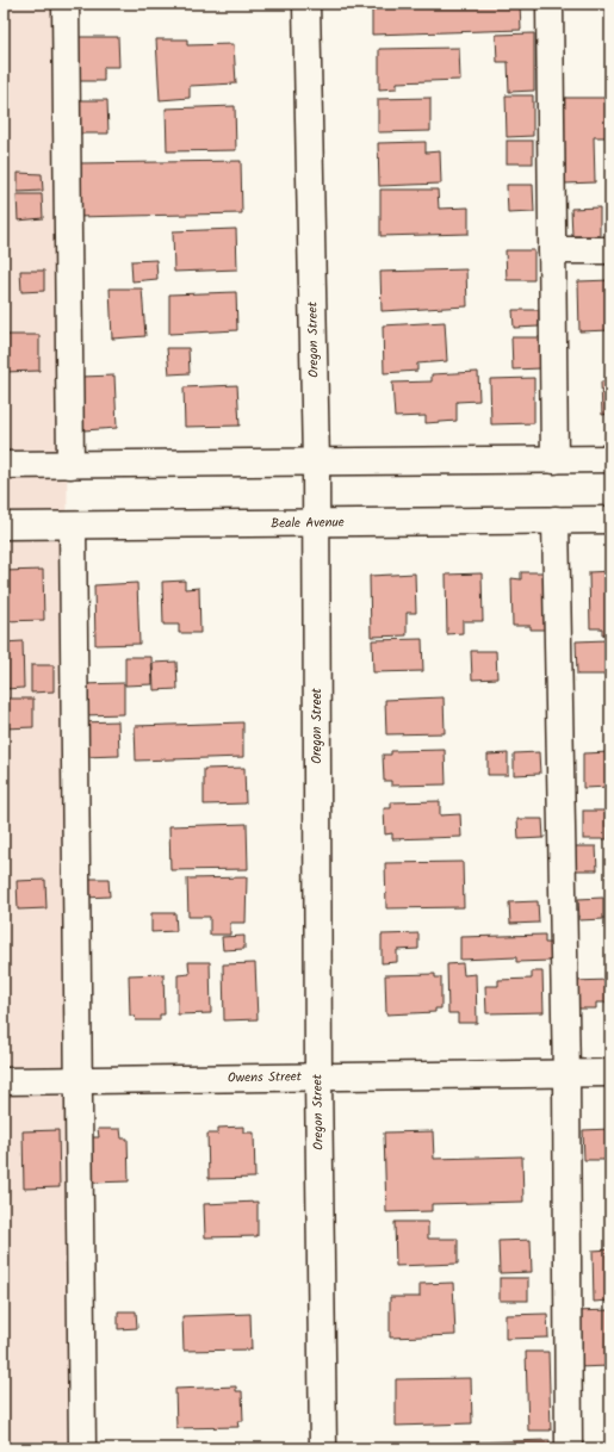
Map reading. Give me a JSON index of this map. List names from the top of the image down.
{
  "streets": {
    "street": ["Oregon Street", "Beale Avenue", "Owens Street"]
  },
  "crossings": [
    ["Oregon Street", "Beale Avenue"],
    ["Oregon Street", "Owens Street"]
  ]
}
